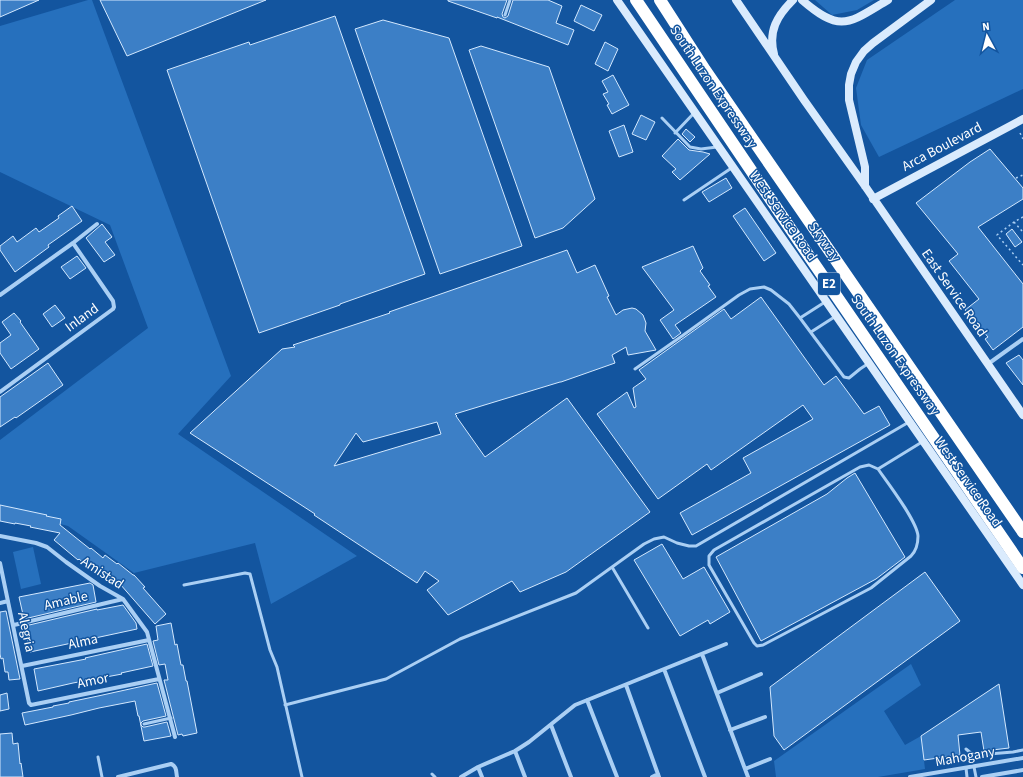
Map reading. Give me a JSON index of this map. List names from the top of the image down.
{
  "streets": {
    "highway": ["South Luzon Expressway", "Skyway", "E2"],
    "main road": ["Arca Boulevard", "West Service Road", "East Service Road"],
    "street": [
      "Inland",
      "Amistad",
      "Amable",
      "Alegria",
      "Alma",
      "Amor",
      "Mahogany"
    ]
  },
  "crossings": [
    ["South Luzon Expressway", "Skyway"],
    ["Arca Boulevard", "East Service Road"],
    ["Amistad", "Amable"],
    ["Amistad", "Alma"],
    ["Amistad", "Amor"],
    ["Amable", "Alegria"],
    ["Alegria", "Alma"],
    ["Alegria", "Amor"]
  ],
  "north": "top"
}
